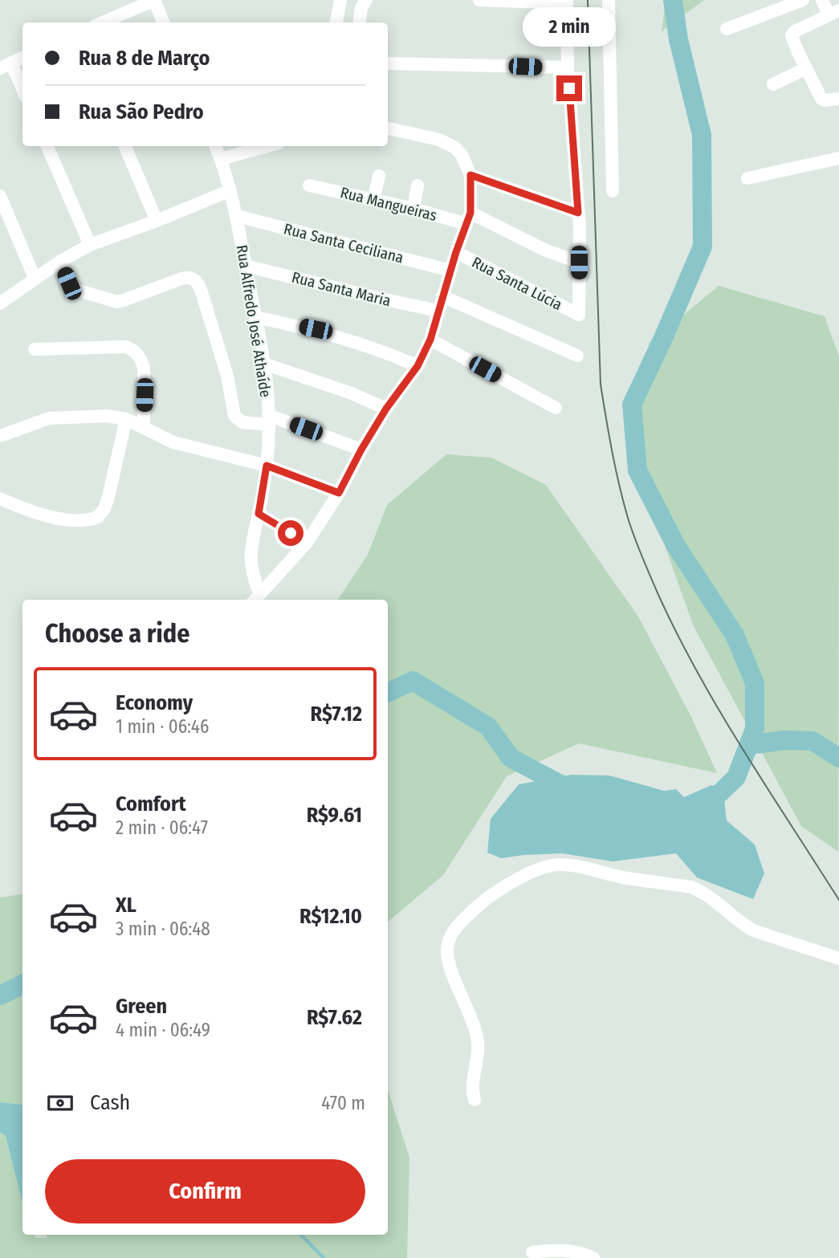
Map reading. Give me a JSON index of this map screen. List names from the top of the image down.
{
  "streets": {
    "street": [
      "Rua Mangueiras",
      "Rua Santa Ceciliana",
      "Rua Santa Lúcia",
      "Rua Santa Maria",
      "Rua Alfredo José Athaíde"
    ]
  },
  "crossings": [
    ["Rua Mangueiras", "Rua Santa Lúcia"],
    ["Rua Santa Ceciliana", "Rua Alfredo José Athaíde"],
    ["Rua Santa Maria", "Rua Alfredo José Athaíde"]
  ],
  "page": {
    "bubble": "2 min",
    "banner": ["Rua 8 de Março", "Rua São Pedro"],
    "heading": "Choose a ride",
    "list": [
      {
        "name": "Economy",
        "note": "1 min · 06:46",
        "value": "R$7.12"
      },
      {
        "name": "Comfort",
        "note": "2 min · 06:47",
        "value": "R$9.61"
      },
      {
        "name": "XL",
        "note": "3 min · 06:48",
        "value": "R$12.10"
      },
      {
        "name": "Green",
        "note": "4 min · 06:49",
        "value": "R$7.62"
      }
    ],
    "pay": ["Cash", "470 m"],
    "buttons": "Confirm"
  }
}
